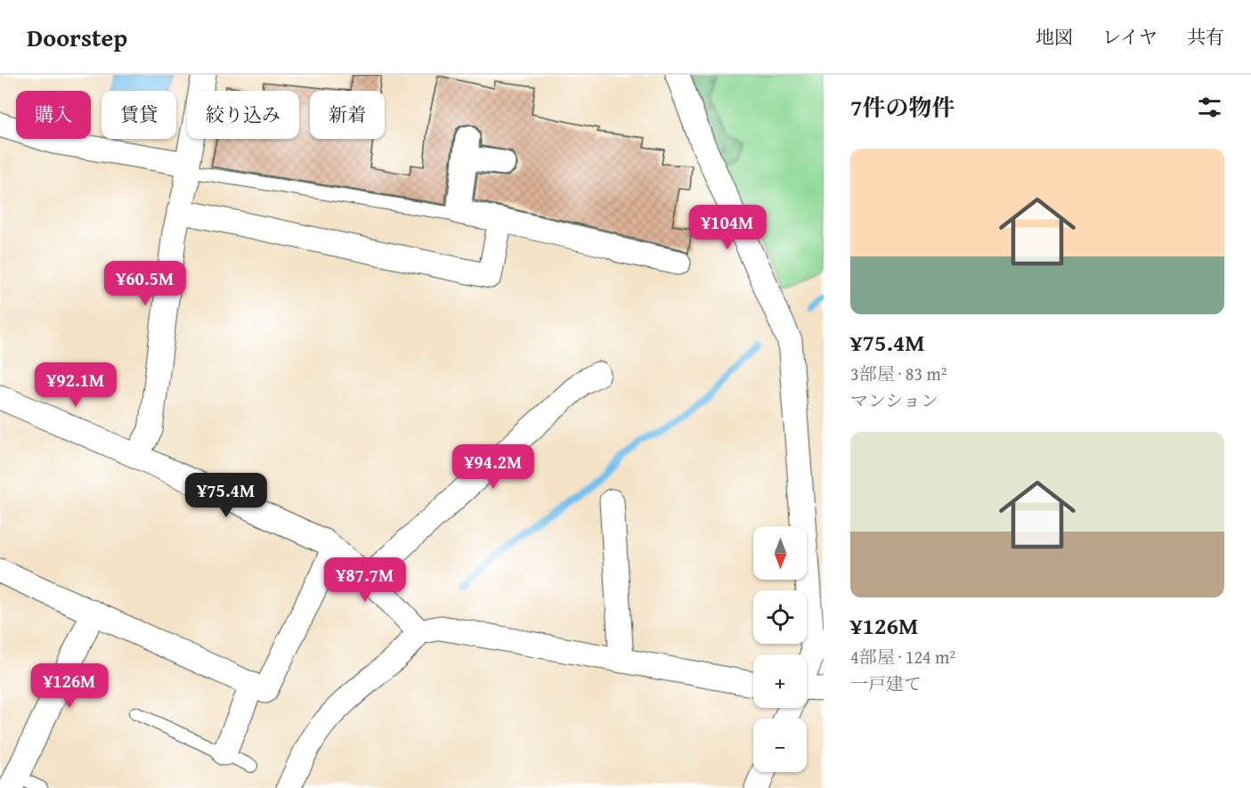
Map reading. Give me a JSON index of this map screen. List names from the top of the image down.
{
  "north": "bottom",
  "page": {
    "header": "Doorstep",
    "nav": ["地図", "レイヤ", "共有"],
    "heading": "7件の物件",
    "chip": [
      "購入",
      "賃貸",
      "絞り込み",
      "新着"
    ],
    "list": [
      {
        "name": "¥75.4M",
        "note": "3部屋 · 83 m² · マンション"
      },
      {
        "name": "¥126M",
        "note": "4部屋 · 124 m² · 一戸建て"
      }
    ],
    "price": [
      "¥104M",
      "¥60.5M",
      "¥92.1M",
      "¥94.2M",
      "¥75.4M",
      "¥87.7M",
      "¥126M"
    ],
    "map_buttons": ["+", "−"]
  }
}
